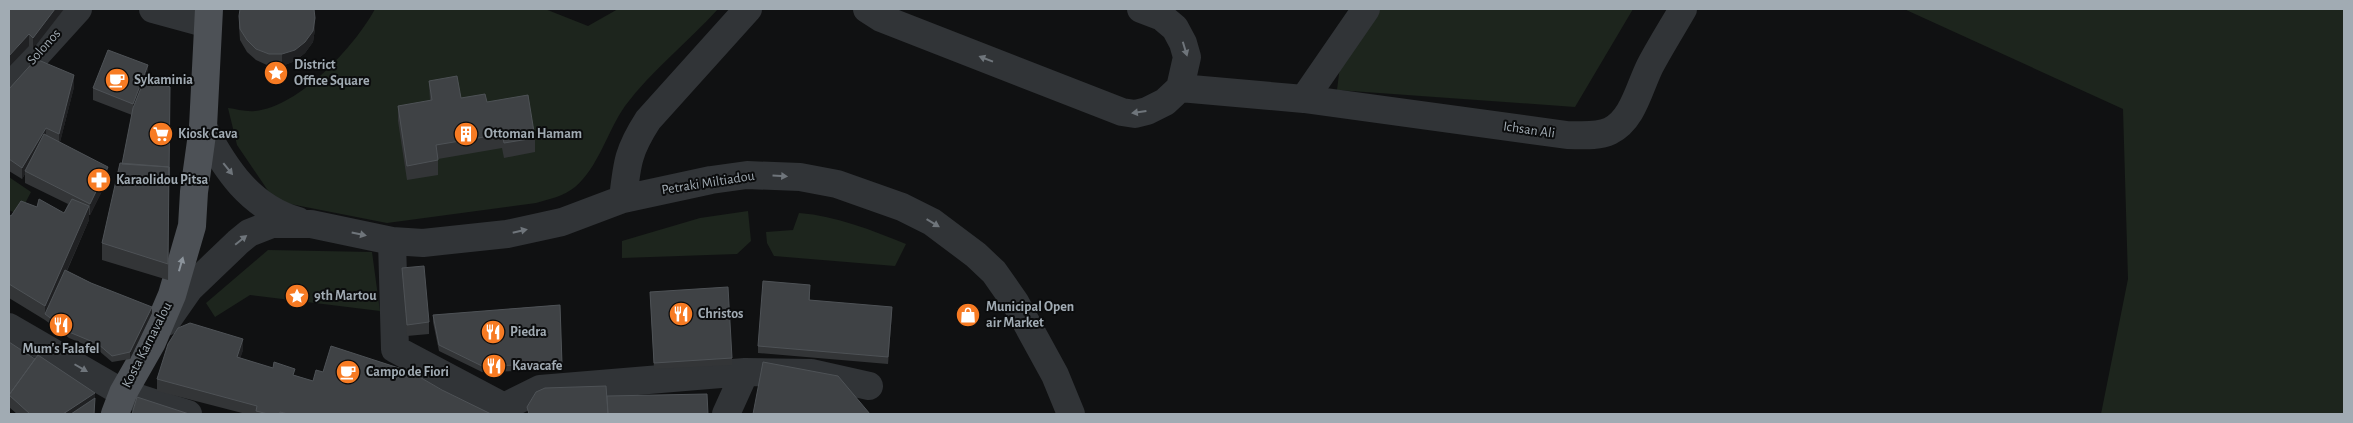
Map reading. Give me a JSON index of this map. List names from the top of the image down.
{
  "streets": {
    "main road": ["Kosta Karnavalou"],
    "street": ["Solonos", "Ichsan Ali", "Petraki Miltiadou"]
  },
  "crossings": [
    ["Petraki Miltiadou", "Kosta Karnavalou"]
  ],
  "one_way": ["Kosta Karnavalou"],
  "places": {
    "place": ["District Office Square", "9th Martou"],
    "cafe": ["Sykaminia", "Campo de Fiori"],
    "supermarket": ["Kiosk Cava"],
    "building": ["Ottoman Hamam"],
    "pharmacy": ["Karaolidou Pitsa"],
    "restaurant": [
      "Christos",
      "Mum's Falafel",
      "Piedra",
      "Kavacafe"
    ],
    "shop": ["Municipal Open air Market"]
  }
}
